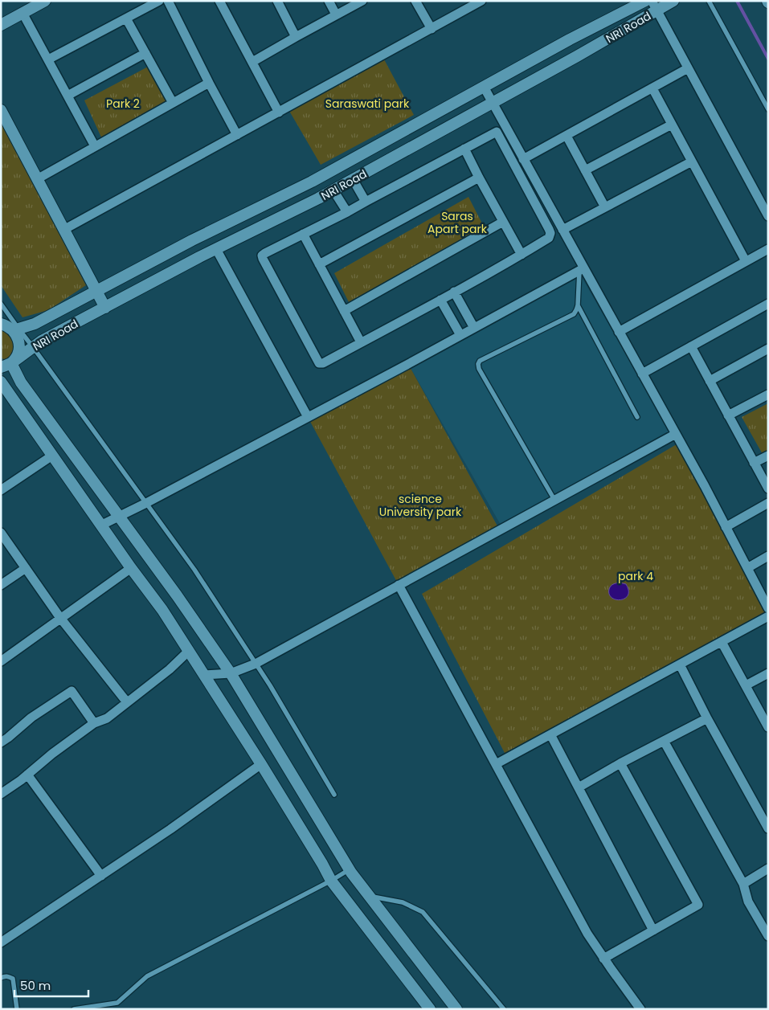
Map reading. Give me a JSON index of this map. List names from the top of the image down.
{
  "streets": {
    "street": ["NRI Road"]
  },
  "parks": [
    "Park 2",
    "Saraswati park",
    "Saras Apart park",
    "science University park",
    "park 4"
  ],
  "scale_bar": "50 m"
}
